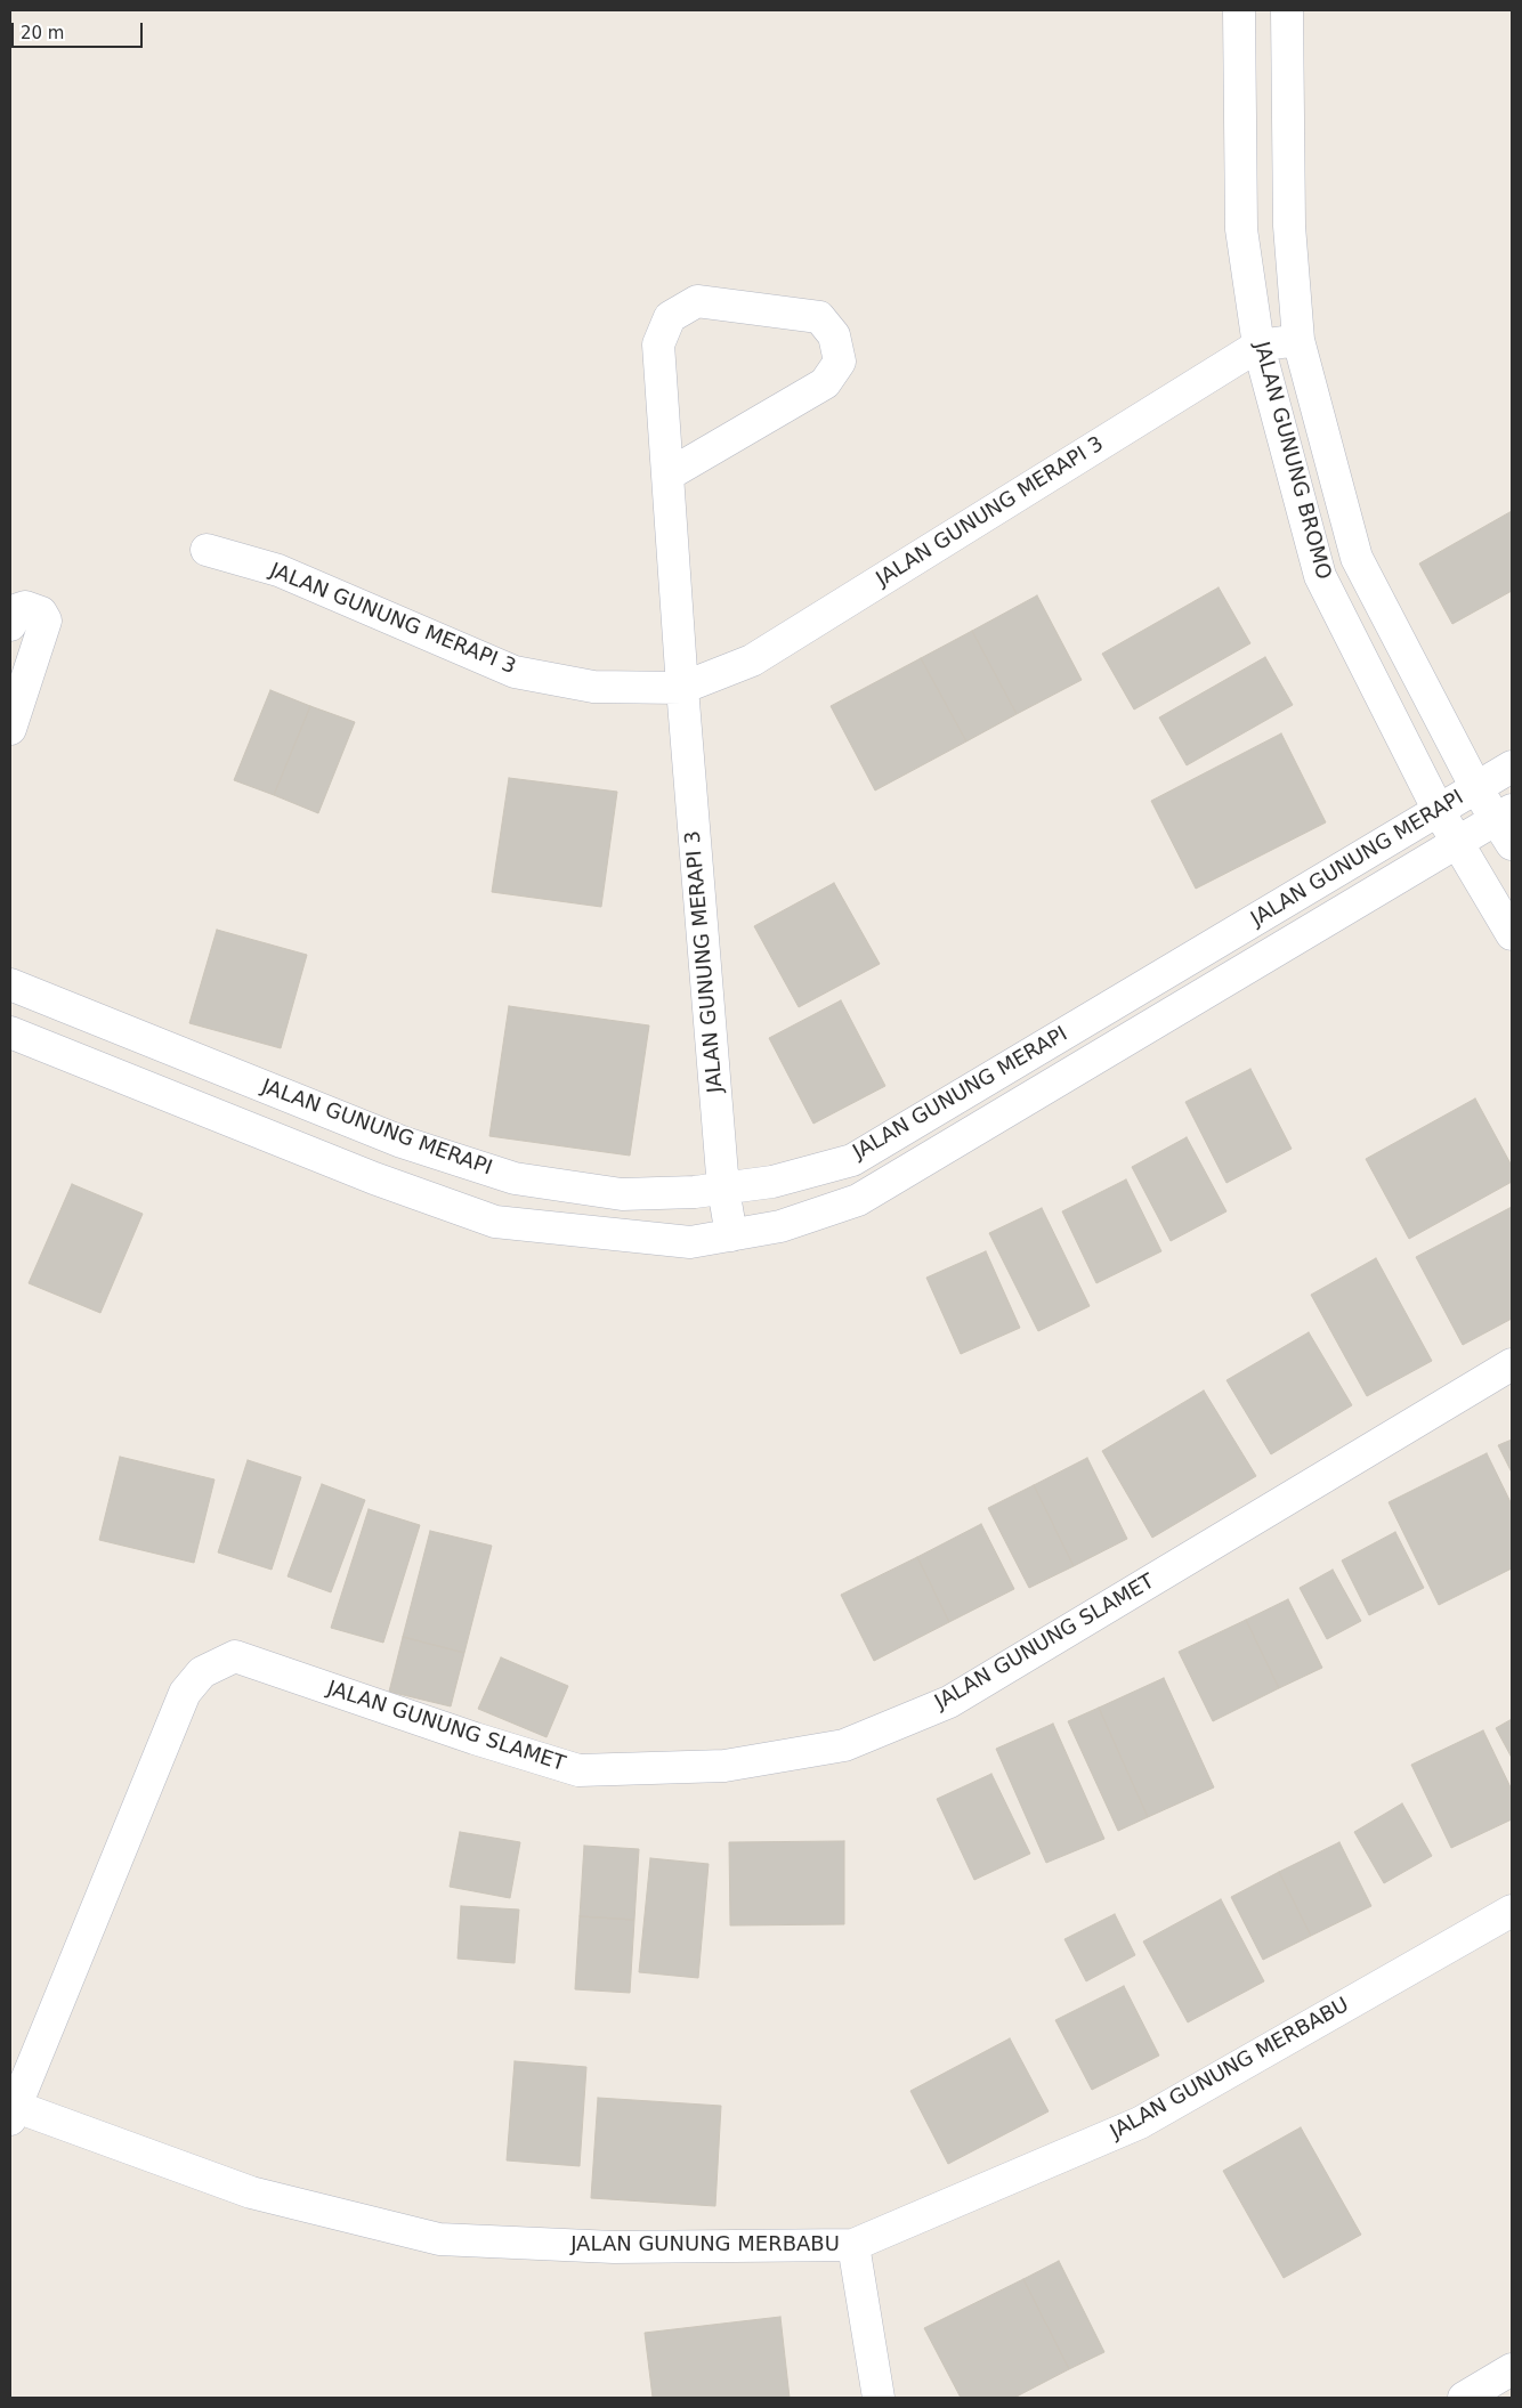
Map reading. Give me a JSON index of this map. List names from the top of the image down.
{
  "streets": {
    "street": [
      "JALAN GUNUNG BROMO",
      "JALAN GUNUNG MERAPI 3",
      "JALAN GUNUNG MERAPI",
      "JALAN GUNUNG SLAMET",
      "JALAN GUNUNG MERBABU"
    ]
  },
  "crossings": [
    ["JALAN GUNUNG BROMO", "JALAN GUNUNG MERAPI 3"],
    ["JALAN GUNUNG BROMO", "JALAN GUNUNG MERAPI"],
    ["JALAN GUNUNG MERAPI 3", "JALAN GUNUNG MERAPI"],
    ["JALAN GUNUNG SLAMET", "JALAN GUNUNG MERBABU"]
  ],
  "scale_bar": "20 m"
}
